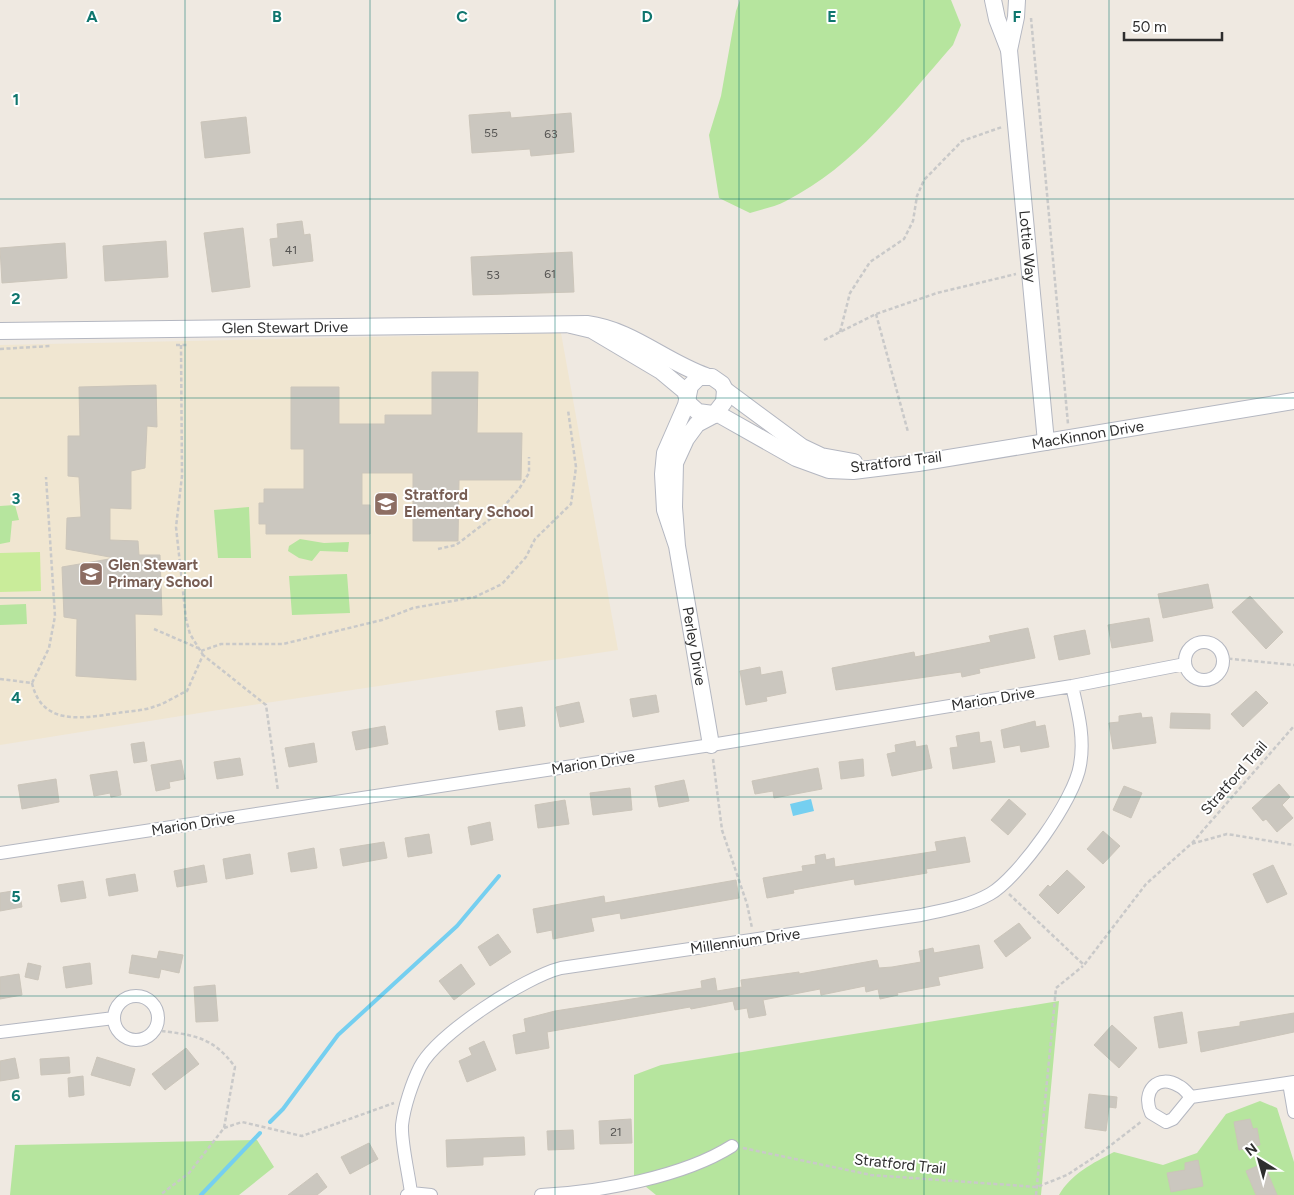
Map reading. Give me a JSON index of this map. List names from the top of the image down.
{
  "streets": {
    "street": [
      "Lottie Way",
      "Glen Stewart Drive",
      "MacKinnon Drive",
      "Perley Drive",
      "Marion Drive",
      "Millennium Drive"
    ],
    "path": ["Stratford Trail"]
  },
  "crossings": [
    ["Lottie Way", "MacKinnon Drive"],
    ["Glen Stewart Drive", "MacKinnon Drive"],
    ["Glen Stewart Drive", "Perley Drive"],
    ["MacKinnon Drive", "Perley Drive"],
    ["Perley Drive", "Marion Drive"],
    ["Marion Drive", "Millennium Drive"]
  ],
  "places": {
    "school or university": ["Stratford Elementary School", "Glen Stewart Primary School"]
  },
  "house_numbers": [
    "55",
    "63",
    "41",
    "61",
    "53",
    "21"
  ],
  "scale_bar": "50 m",
  "north": "top left",
  "grid": {
    "columns": [
      "A",
      "B",
      "C",
      "D",
      "E",
      "F"
    ],
    "rows": [
      "1",
      "2",
      "3",
      "4",
      "5",
      "6"
    ]
  }
}
